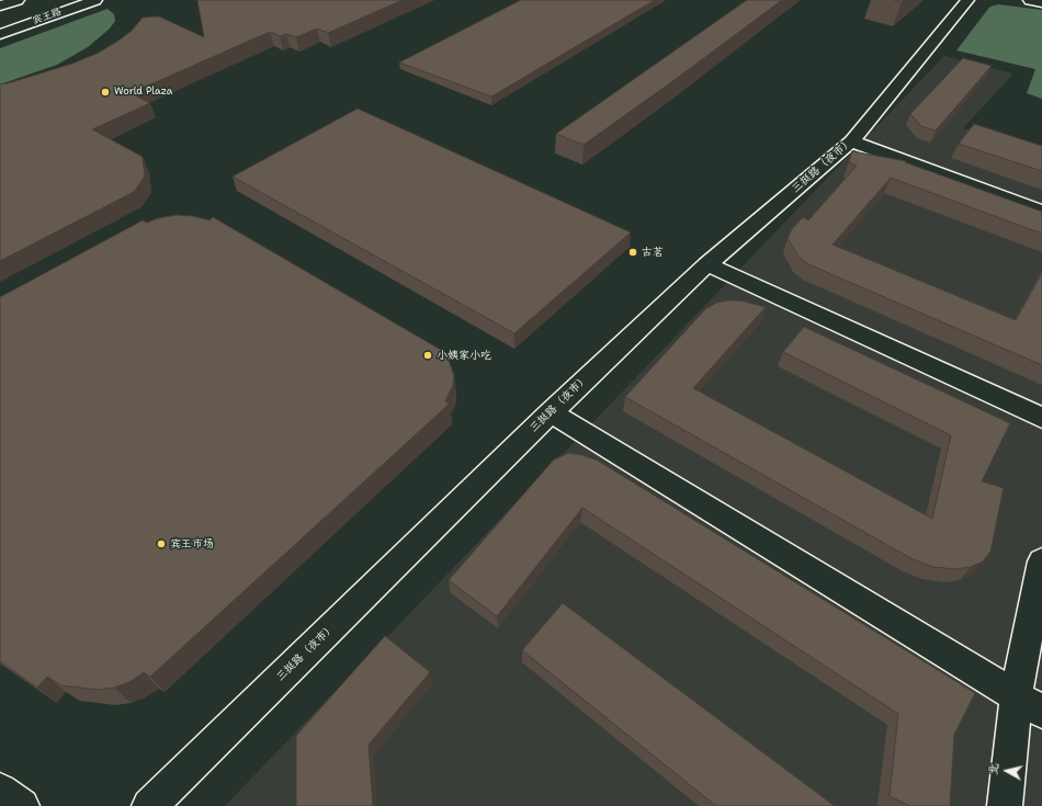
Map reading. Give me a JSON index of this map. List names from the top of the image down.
{
  "streets": {
    "street": ["宾王路", "三挺路（夜市）"]
  },
  "places": [
    "World Plaza",
    "古茗",
    "小姨家小吃",
    "宾王市场"
  ],
  "north": "left"
}
